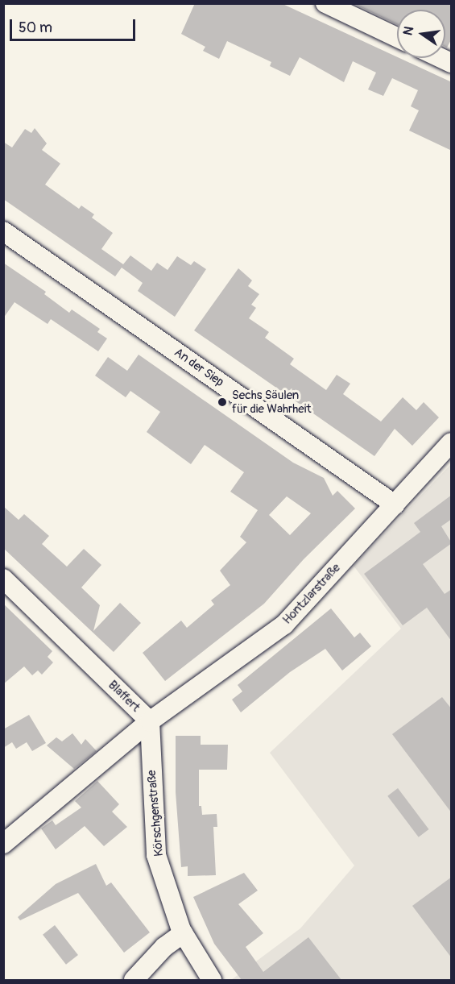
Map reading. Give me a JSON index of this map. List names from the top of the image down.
{
  "streets": {
    "street": [
      "An der Siep",
      "Hontzlarstraße",
      "Blaffert",
      "Körschgenstraße"
    ]
  },
  "crossings": [
    ["An der Siep", "Hontzlarstraße"],
    ["Hontzlarstraße", "Blaffert"],
    ["Hontzlarstraße", "Körschgenstraße"],
    ["Blaffert", "Körschgenstraße"]
  ],
  "places": ["Sechs Säulen für die Wahrheit"],
  "scale_bar": "50 m",
  "north": "left"
}
